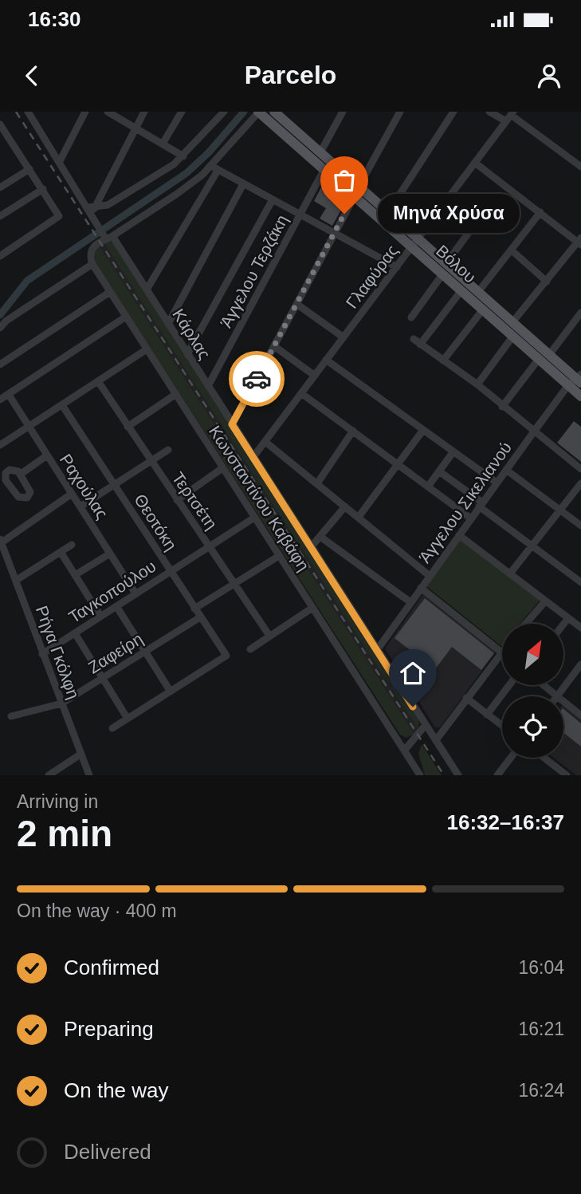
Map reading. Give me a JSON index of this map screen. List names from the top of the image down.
{
  "streets": {
    "main road": ["Βόλου"],
    "street": [
      "Άγγελου Τερζάκη",
      "Γλαφύρας",
      "Κάρλας",
      "Ραχούλας",
      "Κωνσταντίνου Καβάφη",
      "Τερτσέτη",
      "Άγγελου Σικελιανού",
      "Θεοτόκη",
      "Ταγκοπούλου",
      "Ρήγα Γκόλφη",
      "Ζαφείρη"
    ]
  },
  "crossings": [
    ["Βόλου", "Άγγελου Τερζάκη"],
    ["Βόλου", "Γλαφύρας"],
    ["Βόλου", "Άγγελου Σικελιανού"],
    ["Άγγελου Τερζάκη", "Κάρλας"],
    ["Γλαφύρας", "Κάρλας"],
    ["Κάρλας", "Άγγελου Σικελιανού"],
    ["Ραχούλας", "Ταγκοπούλου"],
    ["Κωνσταντίνου Καβάφη", "Ταγκοπούλου"],
    ["Τερτσέτη", "Ταγκοπούλου"],
    ["Θεοτόκη", "Ταγκοπούλου"],
    ["Θεοτόκη", "Ζαφείρη"],
    ["Ταγκοπούλου", "Ρήγα Γκόλφη"],
    ["Ρήγα Γκόλφη", "Ζαφείρη"]
  ],
  "places": ["Μηνά Χρύσα"],
  "north": "top right",
  "page": {
    "status": "16:30",
    "header": "Parcelo",
    "bubble": "Μηνά Χρύσα",
    "heading": ["2 min", "Arriving in", "16:32–16:37"],
    "bar": "On the way · 400 m",
    "list": [
      ["Confirmed", "16:04"],
      ["Preparing", "16:21"],
      ["On the way", "16:24"],
      "Delivered"
    ]
  }
}
